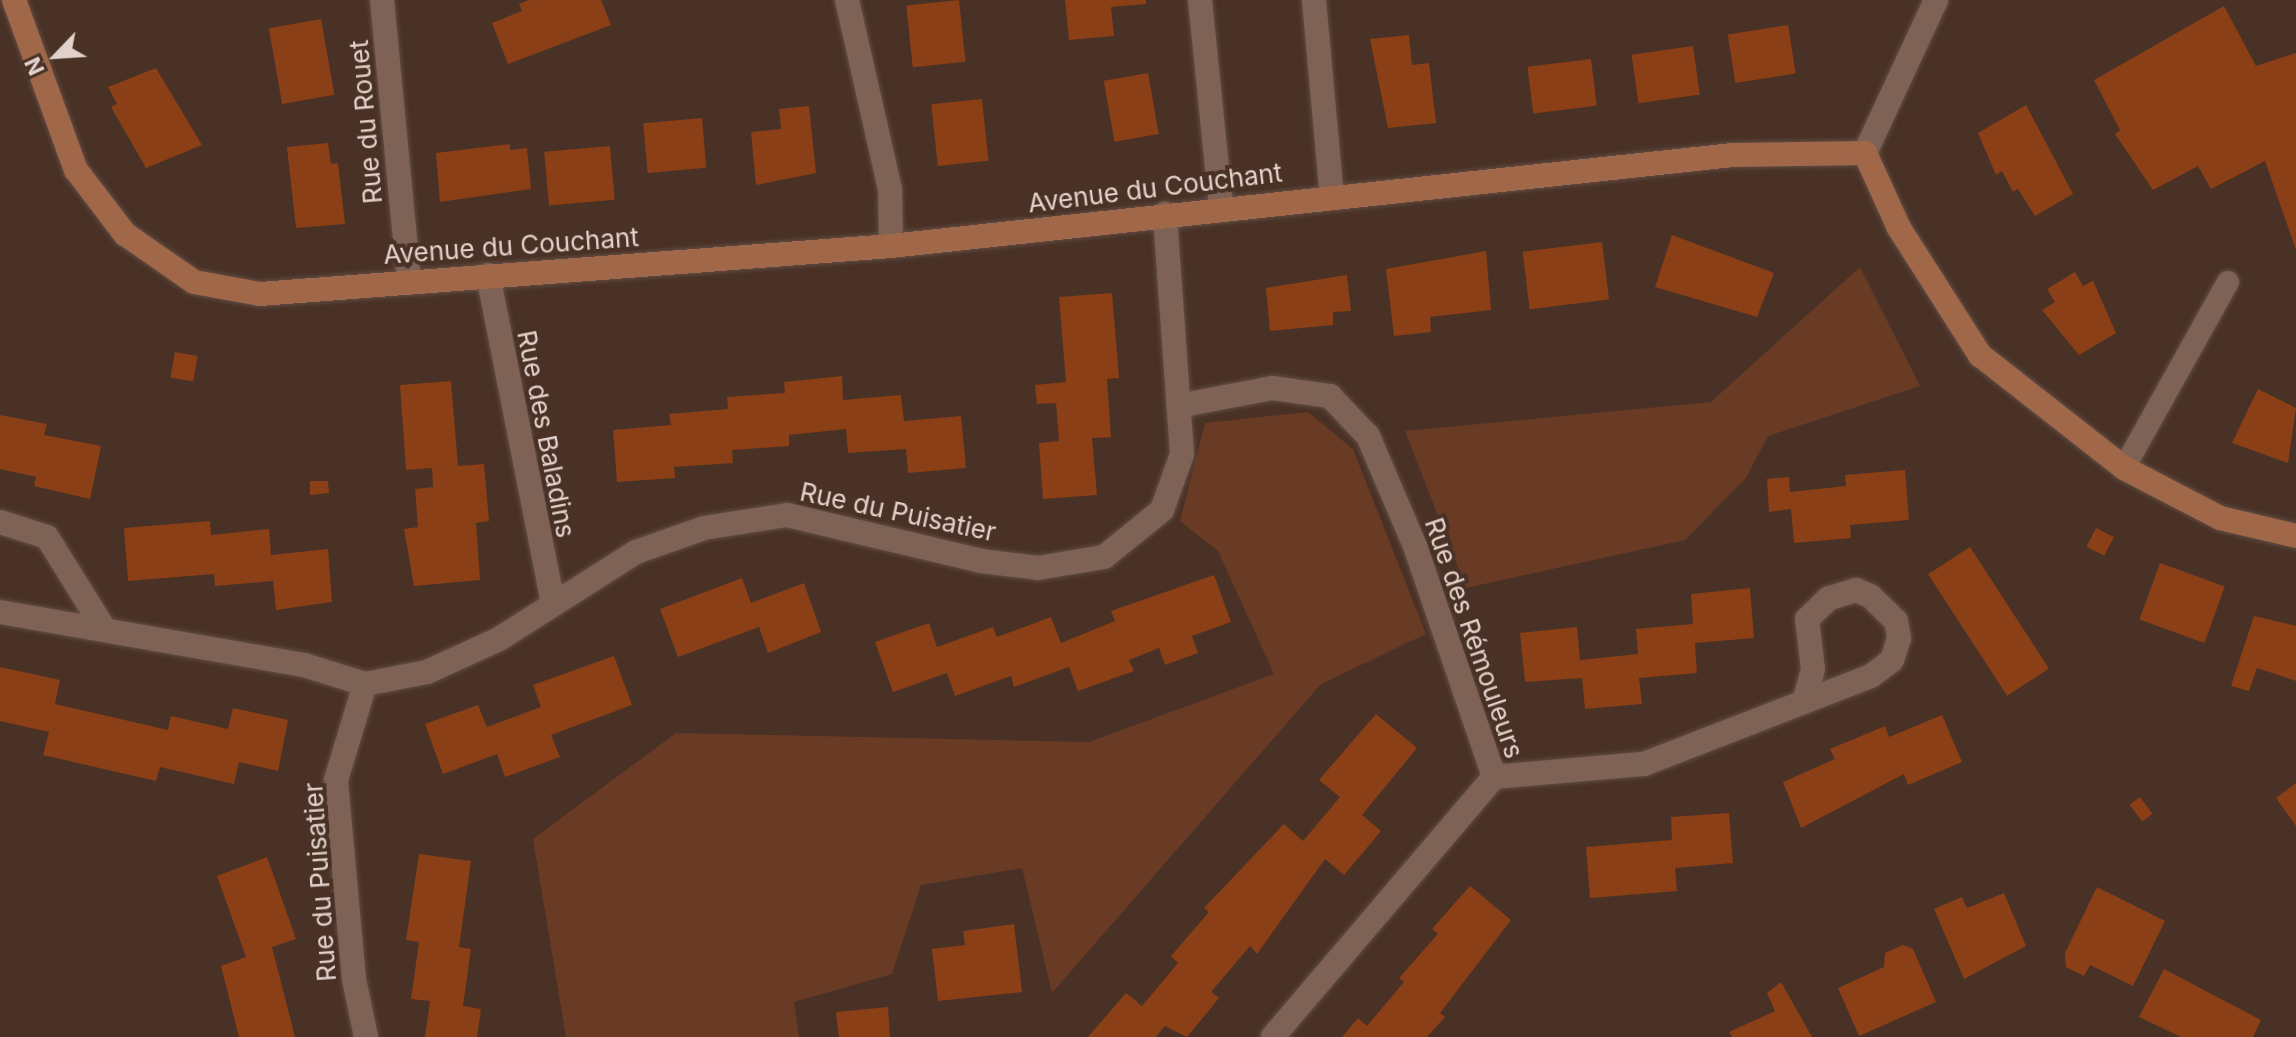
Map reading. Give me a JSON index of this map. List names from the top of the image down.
{
  "streets": {
    "street": [
      "Rue du Rouet",
      "Avenue du Couchant",
      "Rue des Baladins",
      "Rue du Puisatier",
      "Rue des Rémouleurs"
    ]
  },
  "crossings": [
    ["Rue du Rouet", "Avenue du Couchant"],
    ["Avenue du Couchant", "Rue des Baladins"],
    ["Avenue du Couchant", "Rue du Puisatier"],
    ["Rue des Baladins", "Rue du Puisatier"],
    ["Rue du Puisatier", "Rue des Rémouleurs"]
  ],
  "north": "bottom left"
}
